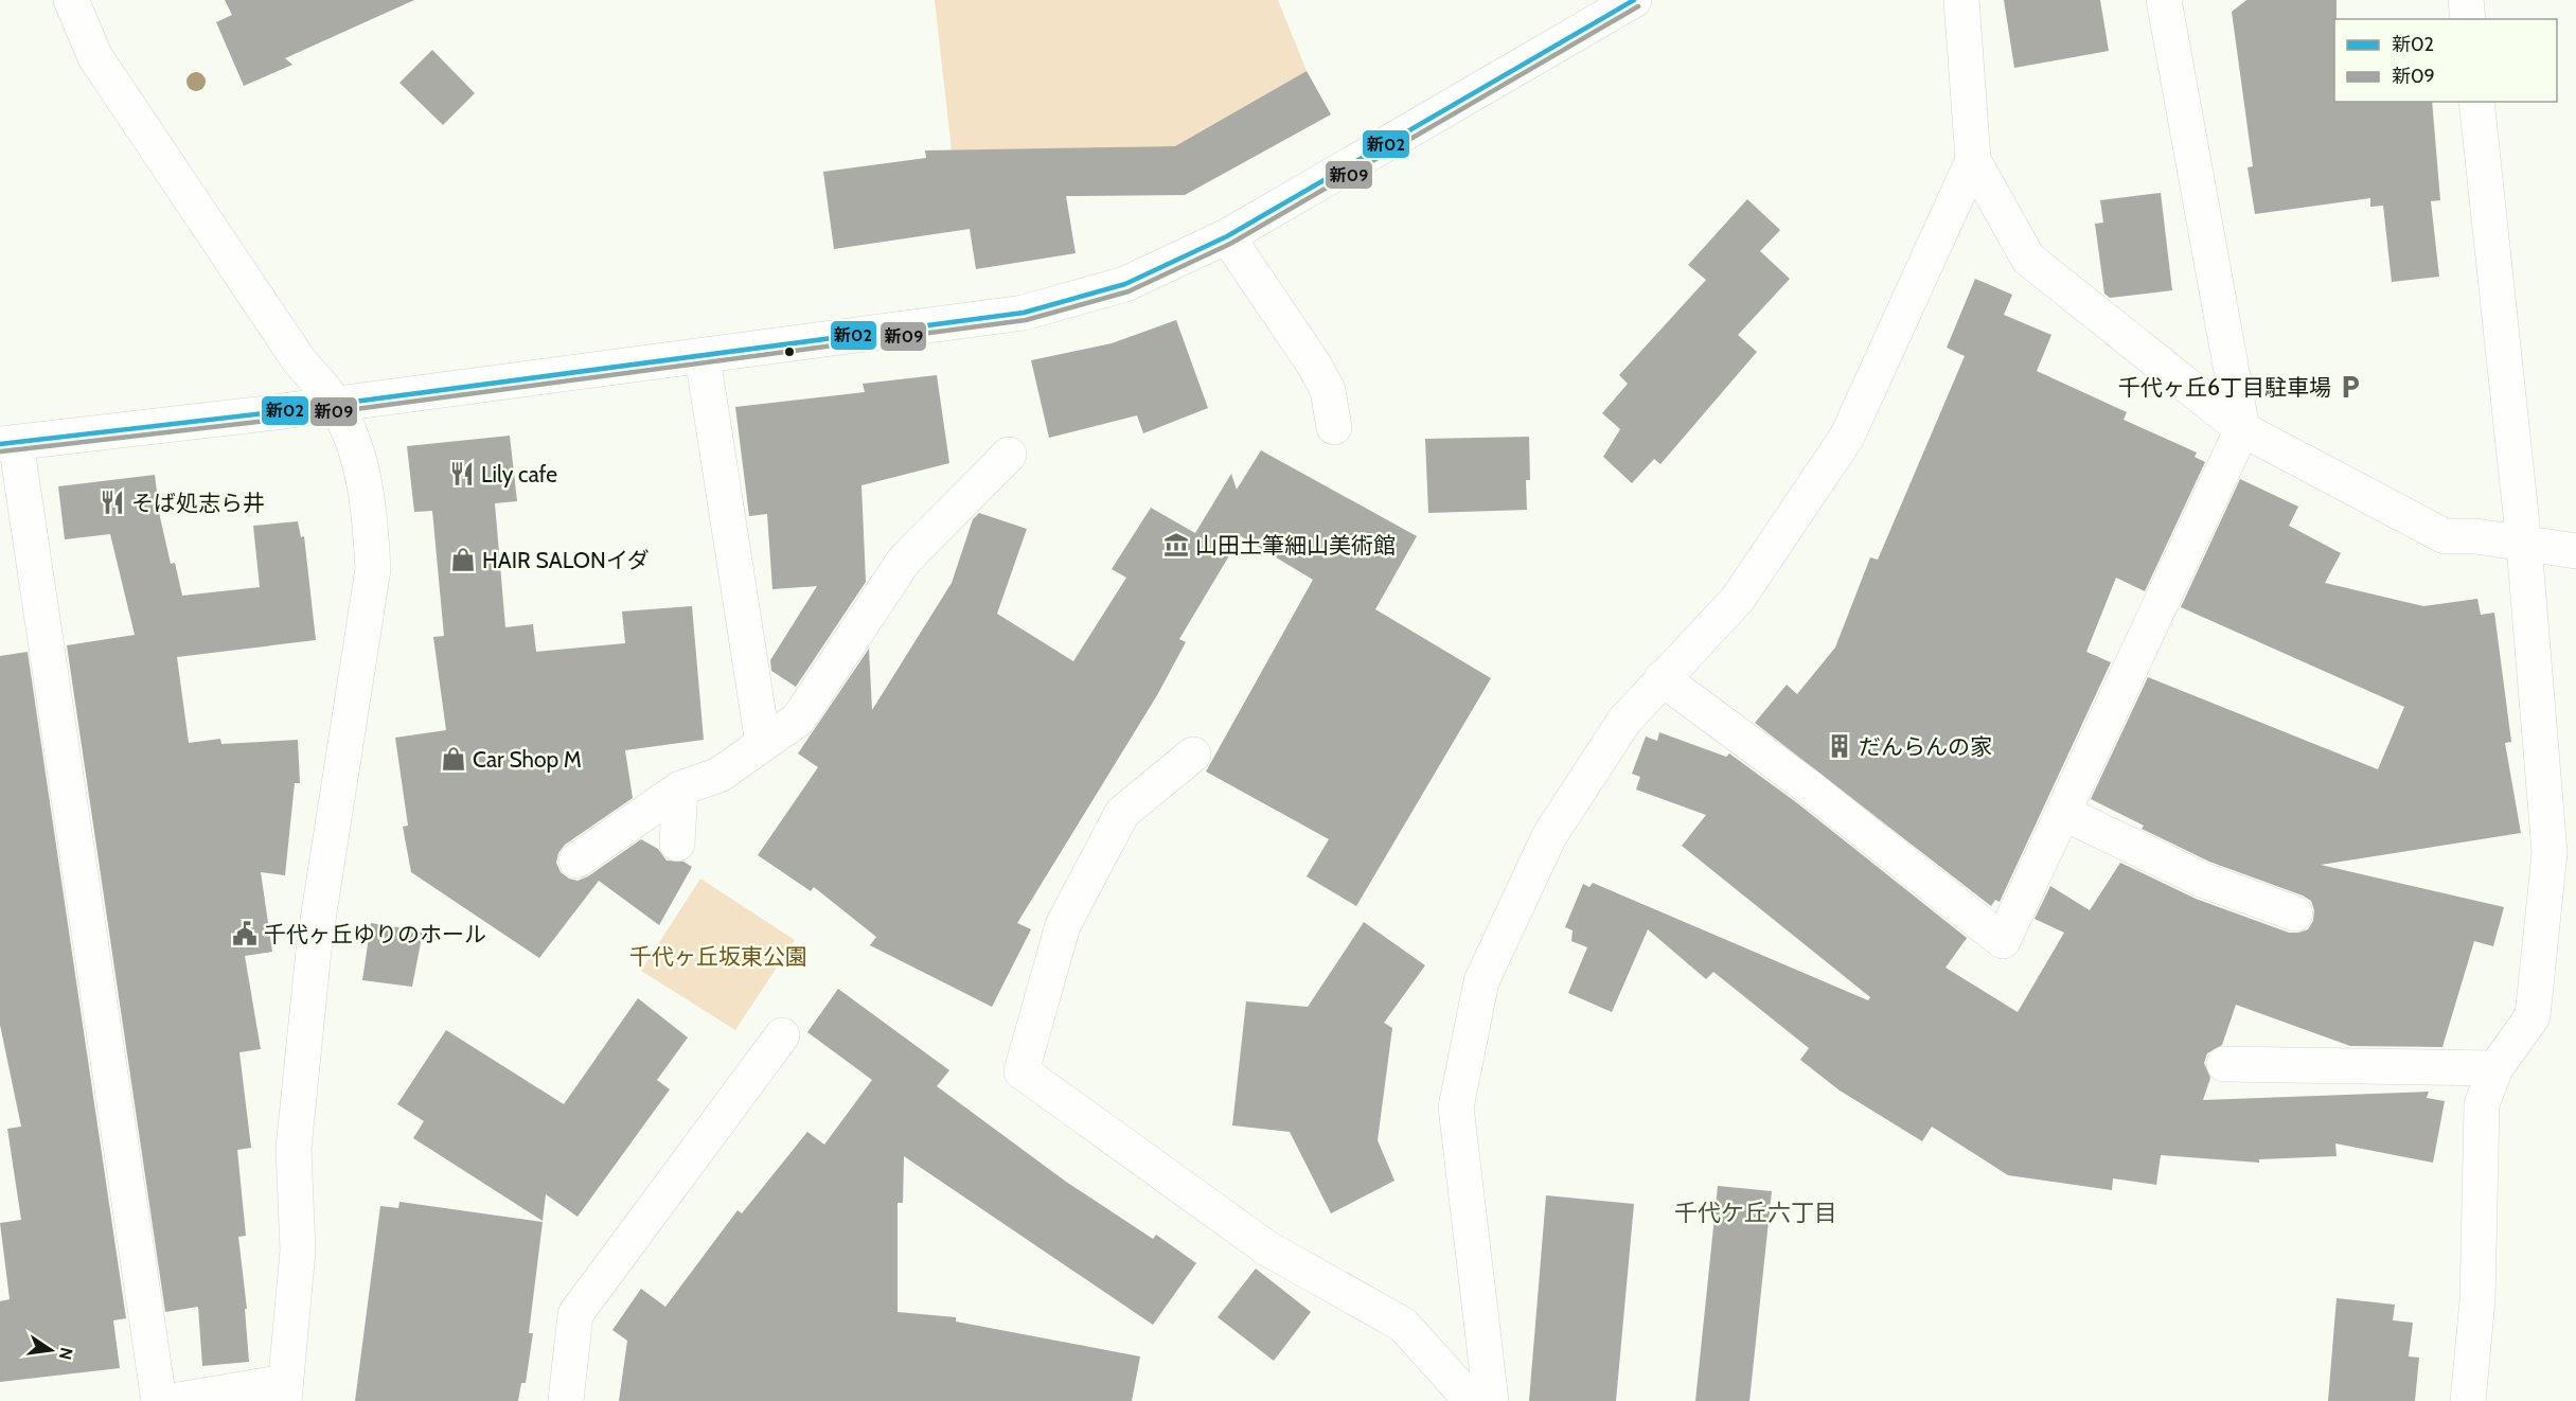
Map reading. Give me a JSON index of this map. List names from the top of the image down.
{
  "districts": ["千代ケ丘六丁目"],
  "parks": ["千代ヶ丘坂東公園"],
  "places": {
    "parking": ["千代ヶ丘6丁目駐車場"],
    "restaurant": ["Lily cafe", "そば処志ら井"],
    "museum": ["山田土筆細山美術館"],
    "shop": ["HAIR SALONイダ", "Car Shop M"],
    "building": ["だんらんの家"],
    "public building": ["千代ヶ丘ゆりのホール"]
  },
  "lines": ["transit line 新02", "transit line 新09"],
  "legend": ["新02", "新09"],
  "north": "right"
}
